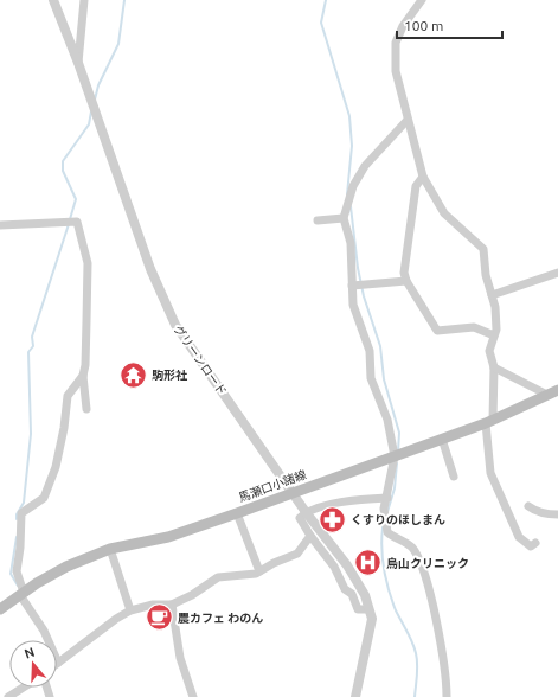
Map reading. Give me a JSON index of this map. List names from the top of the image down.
{
  "streets": {
    "main road": ["馬瀬口小諸線"],
    "street": ["グリーンロード"]
  },
  "crossings": [
    ["グリーンロード", "馬瀬口小諸線"]
  ],
  "places": {
    "temple": ["駒形社"],
    "pharmacy": ["くすりのほしまん"],
    "hospital": ["烏山クリニック"],
    "cafe": ["農カフェ わのん"]
  },
  "scale_bar": "100 m",
  "north": "top"
}
